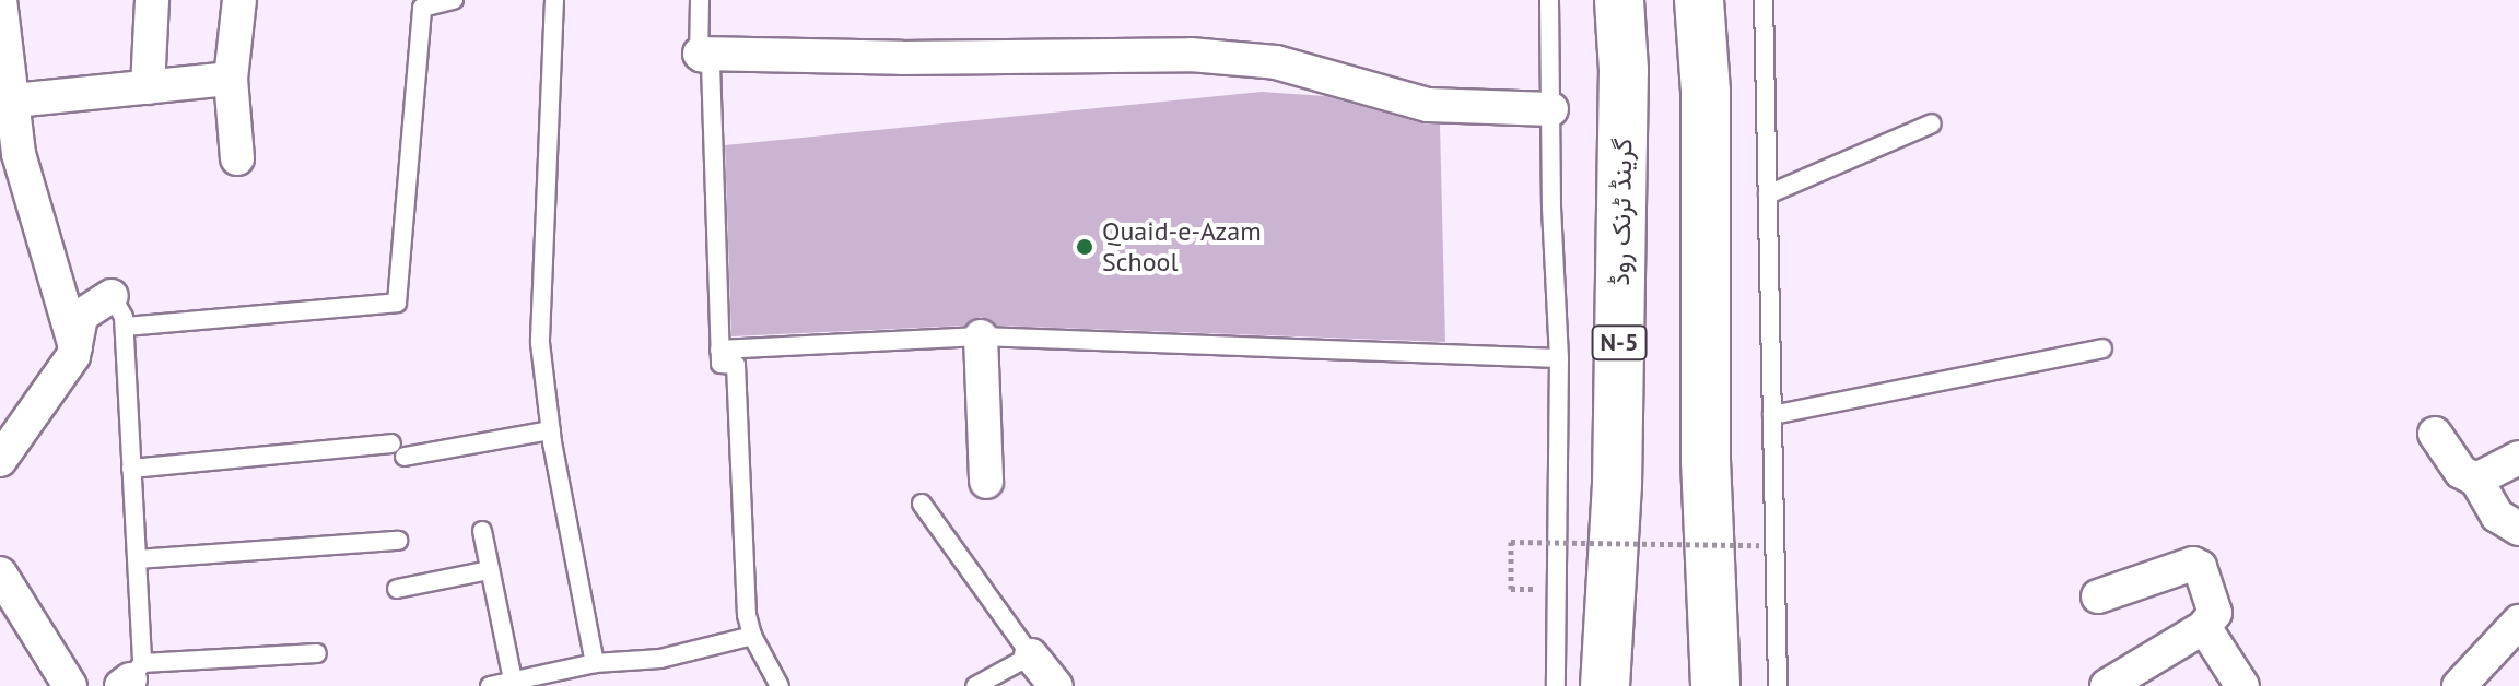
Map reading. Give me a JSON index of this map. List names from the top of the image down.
{
  "streets": {
    "highway": ["گرینڈ ٹرنک روڈ", "N-5"]
  },
  "places": ["Quaid-e-Azam School"]
}
